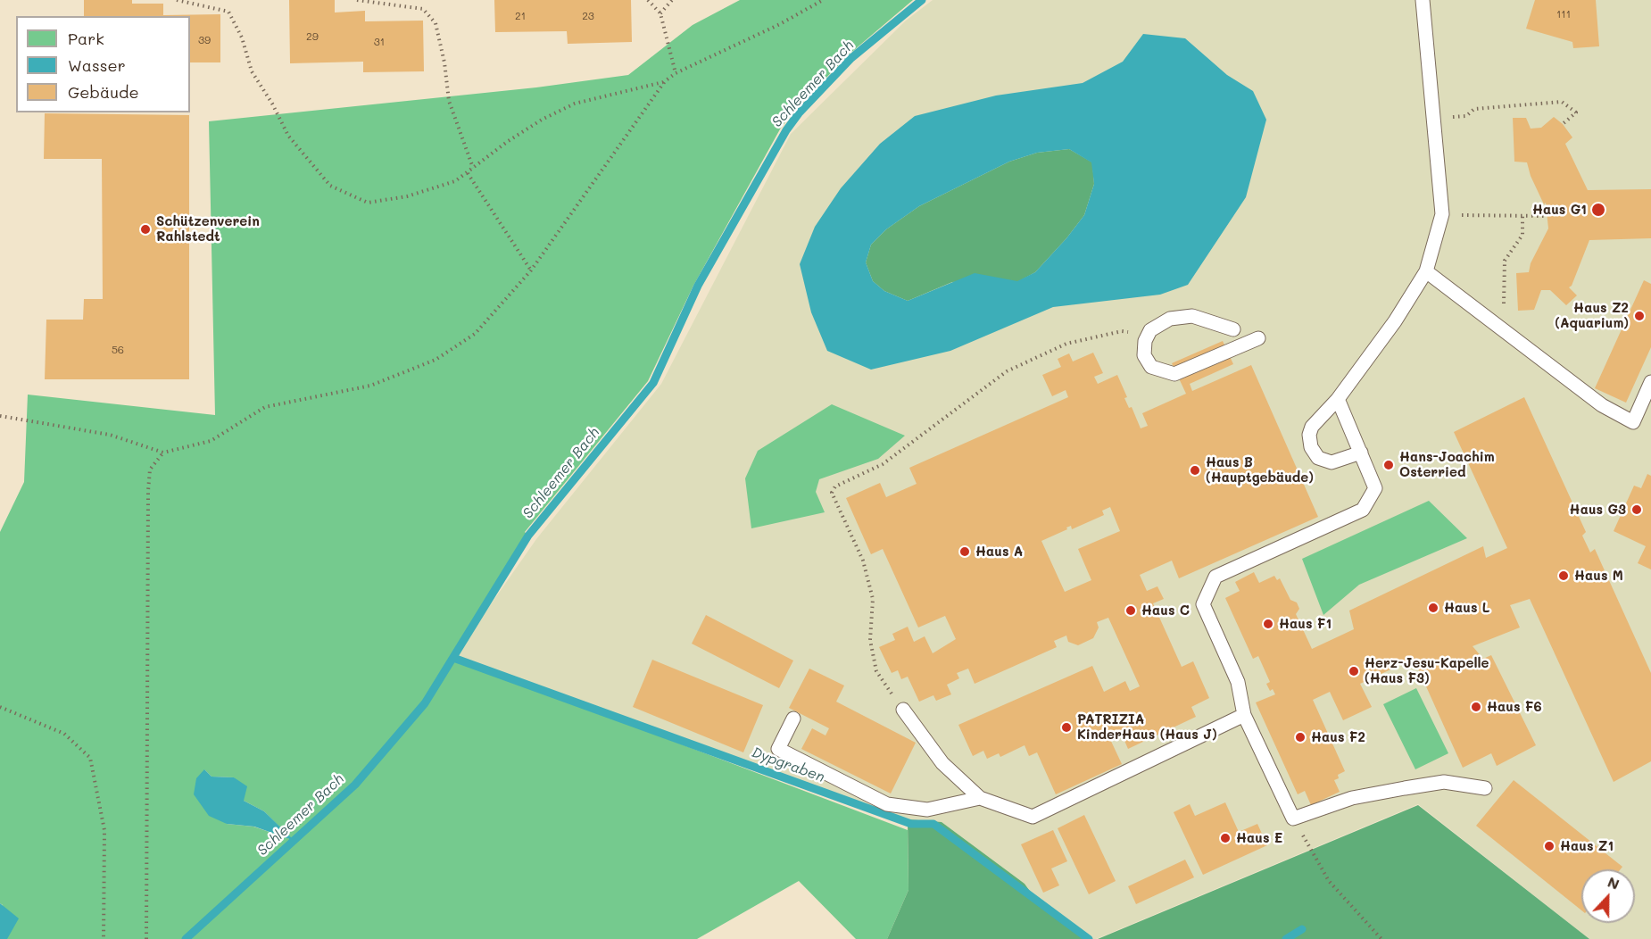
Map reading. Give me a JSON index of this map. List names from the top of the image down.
{
  "water": ["Schleemer Bach", "Dypgraben"],
  "places": [
    "Haus G1",
    "Schützenverein Rahlstedt",
    "Haus Z2 (Aquarium)",
    "Hans-Joachim Osterried",
    "Haus B (Hauptgebäude)",
    "Haus G3",
    "Haus A",
    "Haus M",
    "Haus L",
    "Haus C",
    "Haus F1",
    "Herz-Jesu-Kapelle (Haus F3)",
    "Haus F6",
    "PATRIZIA KinderHaus (Haus J)",
    "Haus F2",
    "Haus E",
    "Haus Z1"
  ],
  "house_numbers": [
    "111",
    "21",
    "23",
    "29",
    "39",
    "31",
    "56"
  ],
  "legend": ["Park", "Wasser", "Gebäude"],
  "north": "top"
}
